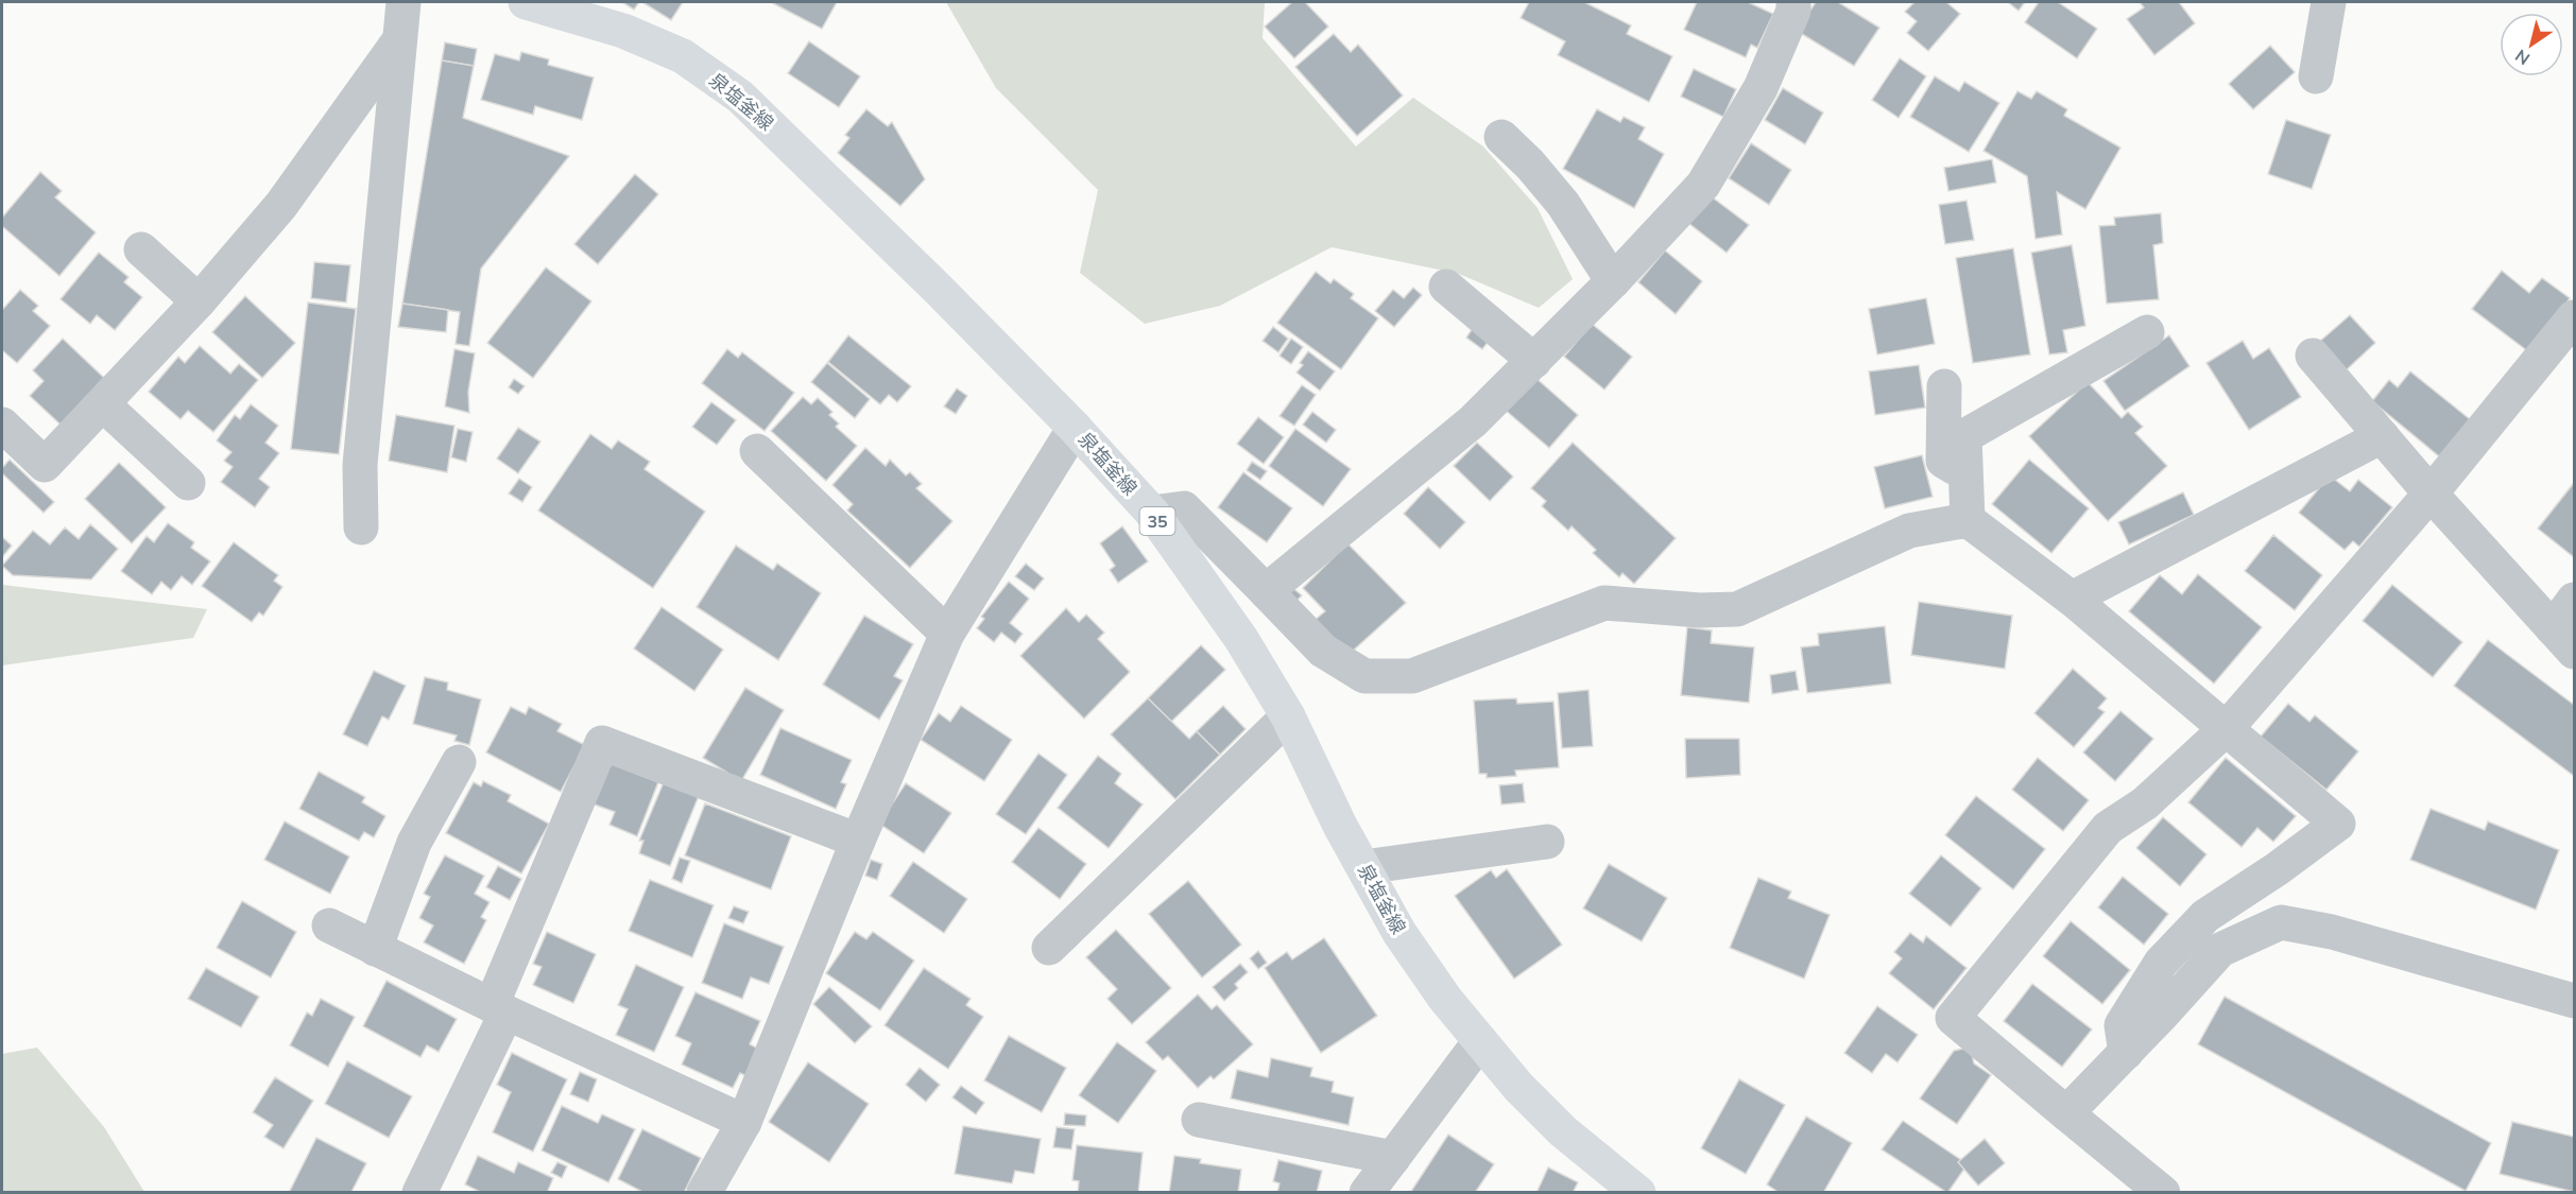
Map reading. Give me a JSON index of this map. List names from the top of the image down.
{
  "streets": {
    "main road": ["泉塩釜線", "35"]
  },
  "north": "bottom left"
}
